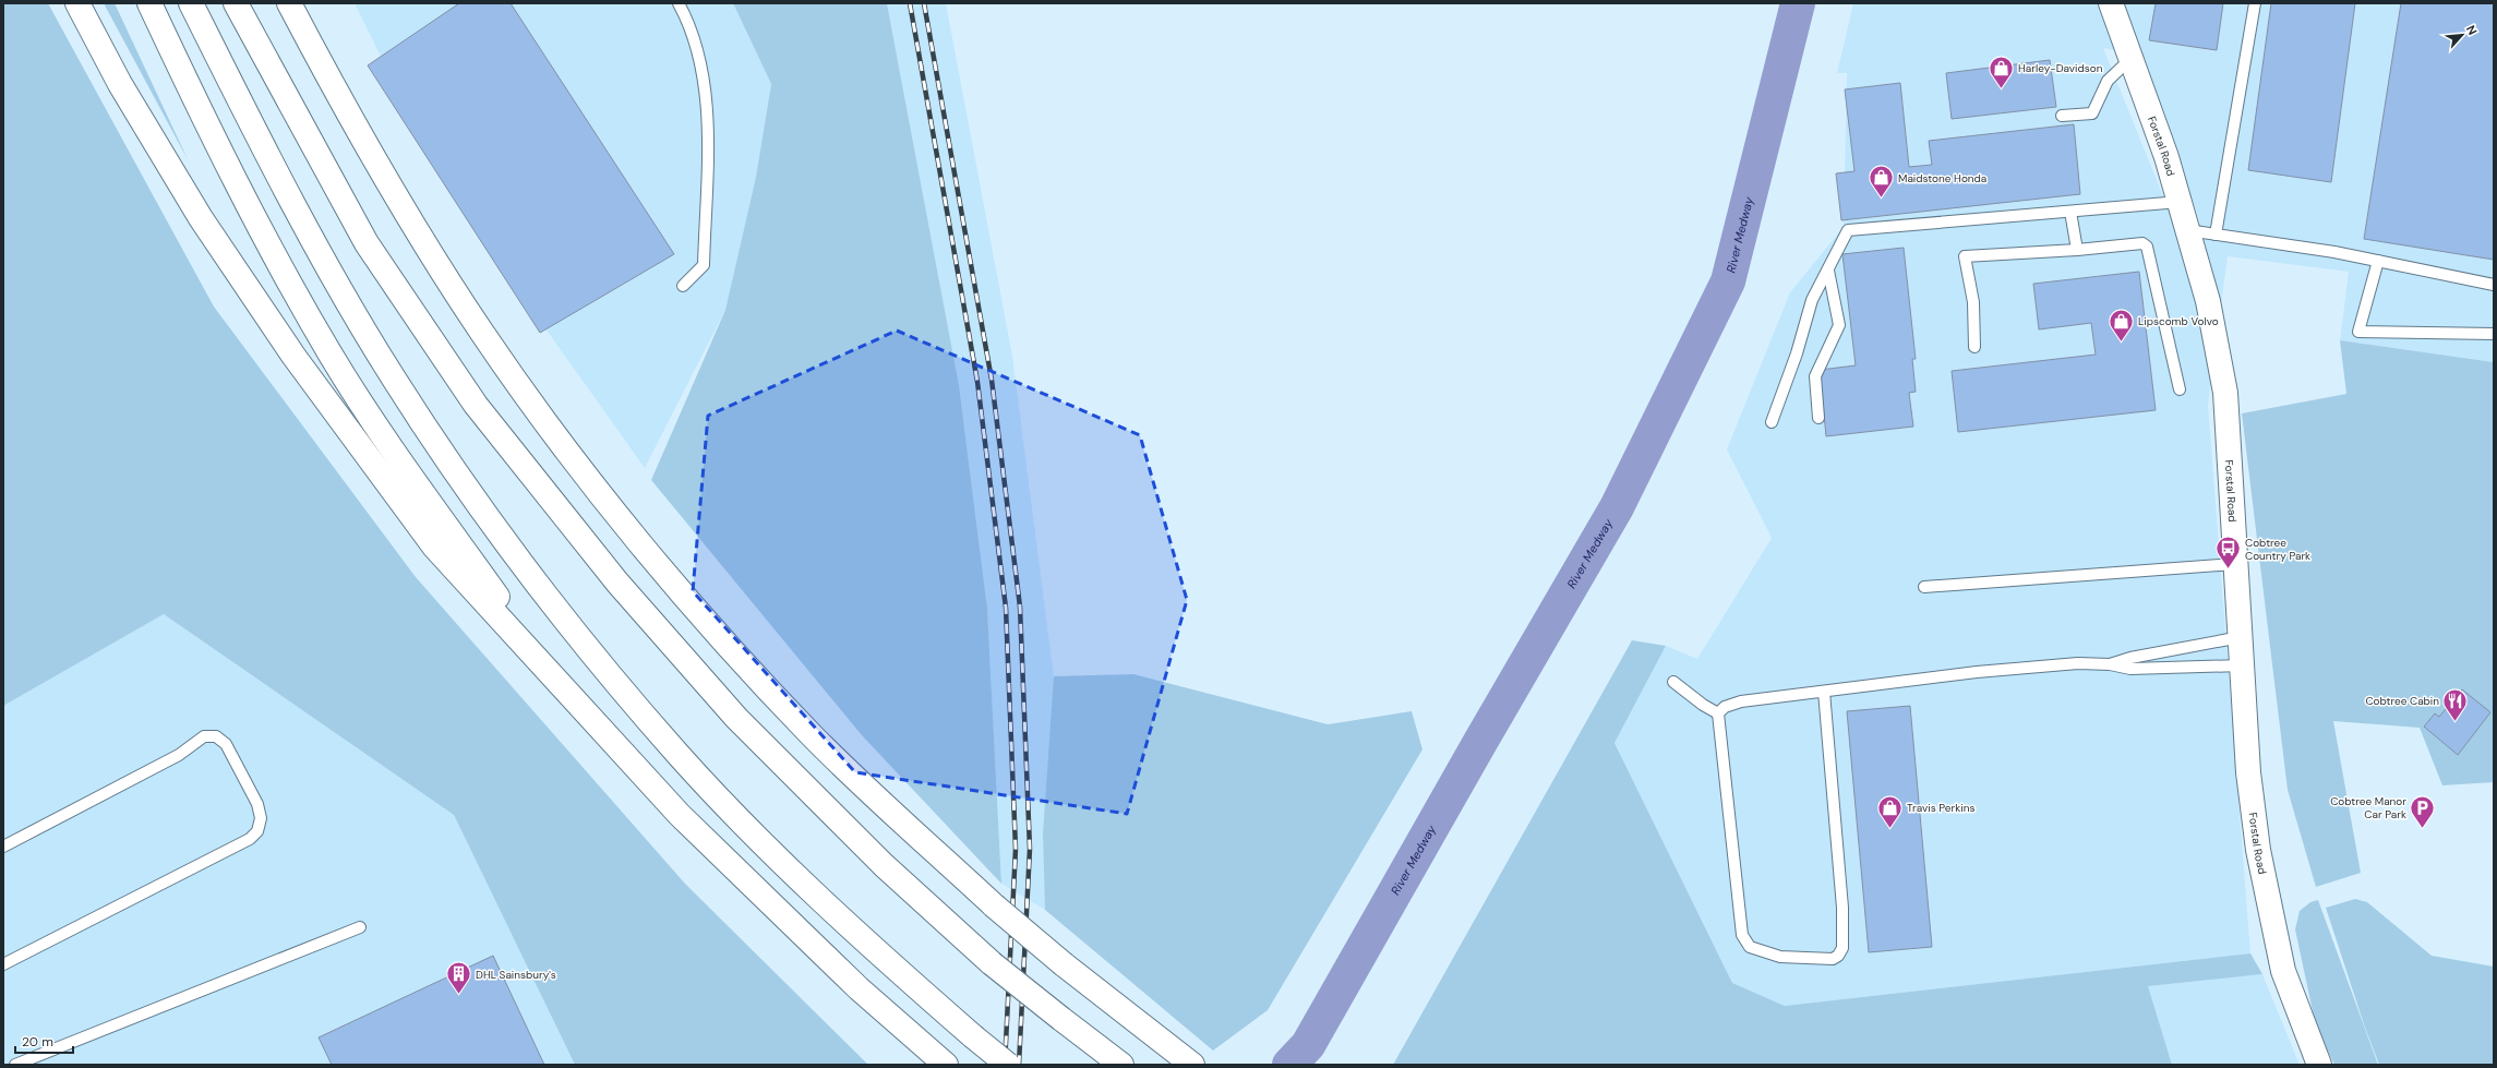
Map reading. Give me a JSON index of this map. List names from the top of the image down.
{
  "streets": {
    "main road": ["Forstal Road"]
  },
  "water": ["River Medway"],
  "places": {
    "shop": [
      "Harley-Davidson",
      "Maidstone Honda",
      "Lipscomb Volvo",
      "Travis Perkins"
    ],
    "bus stop": ["Cobtree Country Park"],
    "restaurant": ["Cobtree Cabin"],
    "parking": ["Cobtree Manor Car Park"],
    "building": ["DHL Sainsbury's"]
  },
  "scale_bar": "20 m",
  "north": "top right"
}
